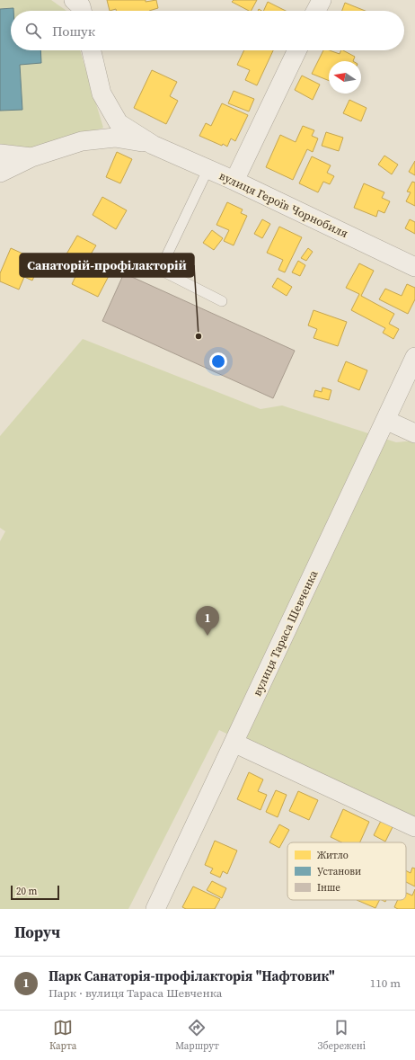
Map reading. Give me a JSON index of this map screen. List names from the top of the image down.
{
  "streets": {
    "street": ["вулиця Героїв Чорнобиля", "вулиця Тараса Шевченка"]
  },
  "places": ["Санаторій-профілакторій"],
  "legend": ["Житло", "Установи", "Інше"],
  "scale_bar": "20 m",
  "north": "left",
  "page": {
    "search": "Пошук",
    "pins": "1",
    "scale": "20 m",
    "heading": "Поруч",
    "list": [
      {
        "mark": "1",
        "name": "Парк Санаторія-профілакторія \"Нафтовик\"",
        "note": "Парк · вулиця Тараса Шевченка",
        "value": "110 m"
      }
    ],
    "nav": ["Карта", "Маршрут", "Збережені"]
  }
}
